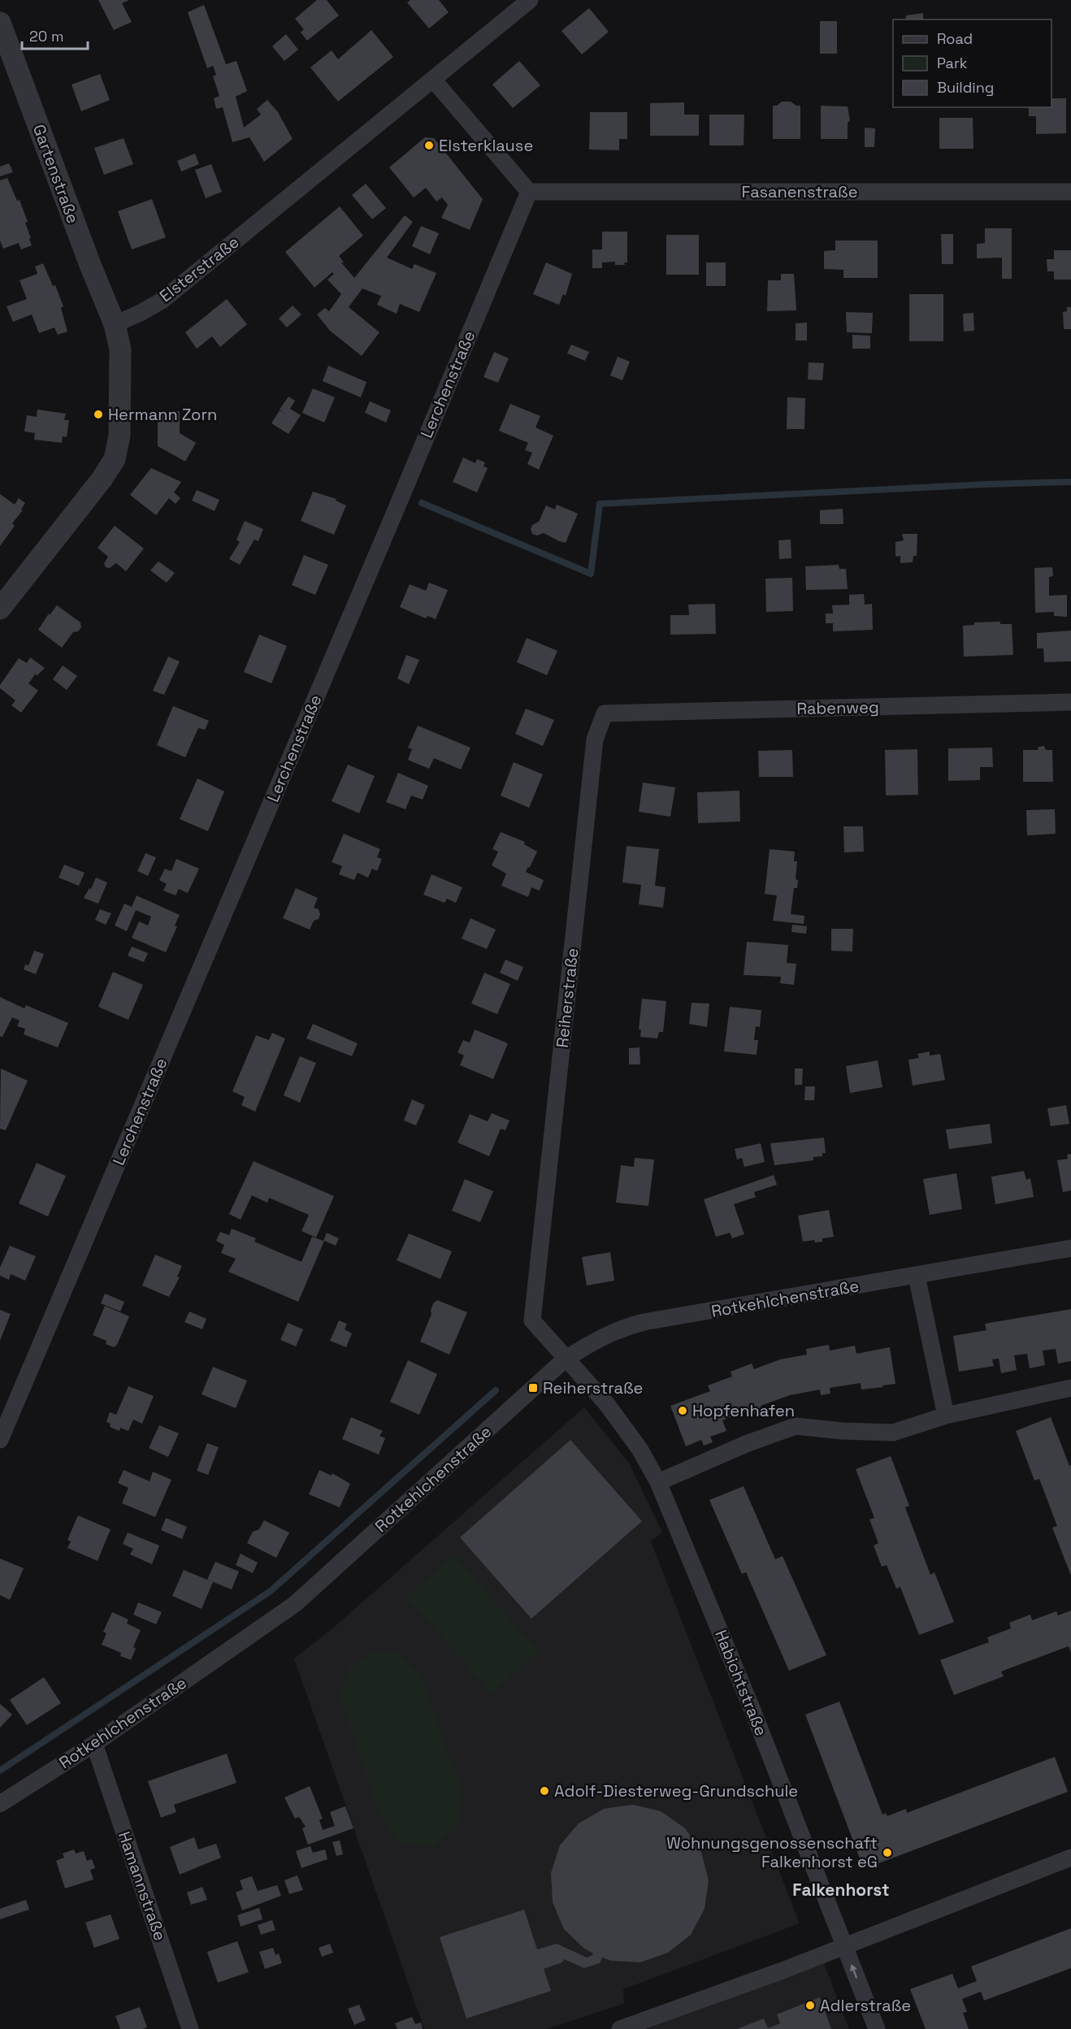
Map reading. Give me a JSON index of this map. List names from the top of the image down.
{
  "streets": {
    "street": [
      "Gartenstraße",
      "Fasanenstraße",
      "Elsterstraße",
      "Lerchenstraße",
      "Rabenweg",
      "Reiherstraße",
      "Rotkehlchenstraße",
      "Habichtstraße",
      "Hamannstraße"
    ]
  },
  "crossings": [
    ["Gartenstraße", "Elsterstraße"],
    ["Fasanenstraße", "Lerchenstraße"],
    ["Rabenweg", "Reiherstraße"],
    ["Reiherstraße", "Rotkehlchenstraße"],
    ["Reiherstraße", "Habichtstraße"],
    ["Rotkehlchenstraße", "Habichtstraße"],
    ["Rotkehlchenstraße", "Hamannstraße"]
  ],
  "districts": ["Falkenhorst"],
  "places": {
    "other": [
      "Elsterklause",
      "Hermann Zorn",
      "Hopfenhafen",
      "Adolf-Diesterweg-Grundschule",
      "Wohnungsgenossenschaft Falkenhorst eG",
      "Adlerstraße"
    ],
    "transit": ["Reiherstraße"]
  },
  "legend": ["Road", "Park", "Building"],
  "scale_bar": "20 m"
}
